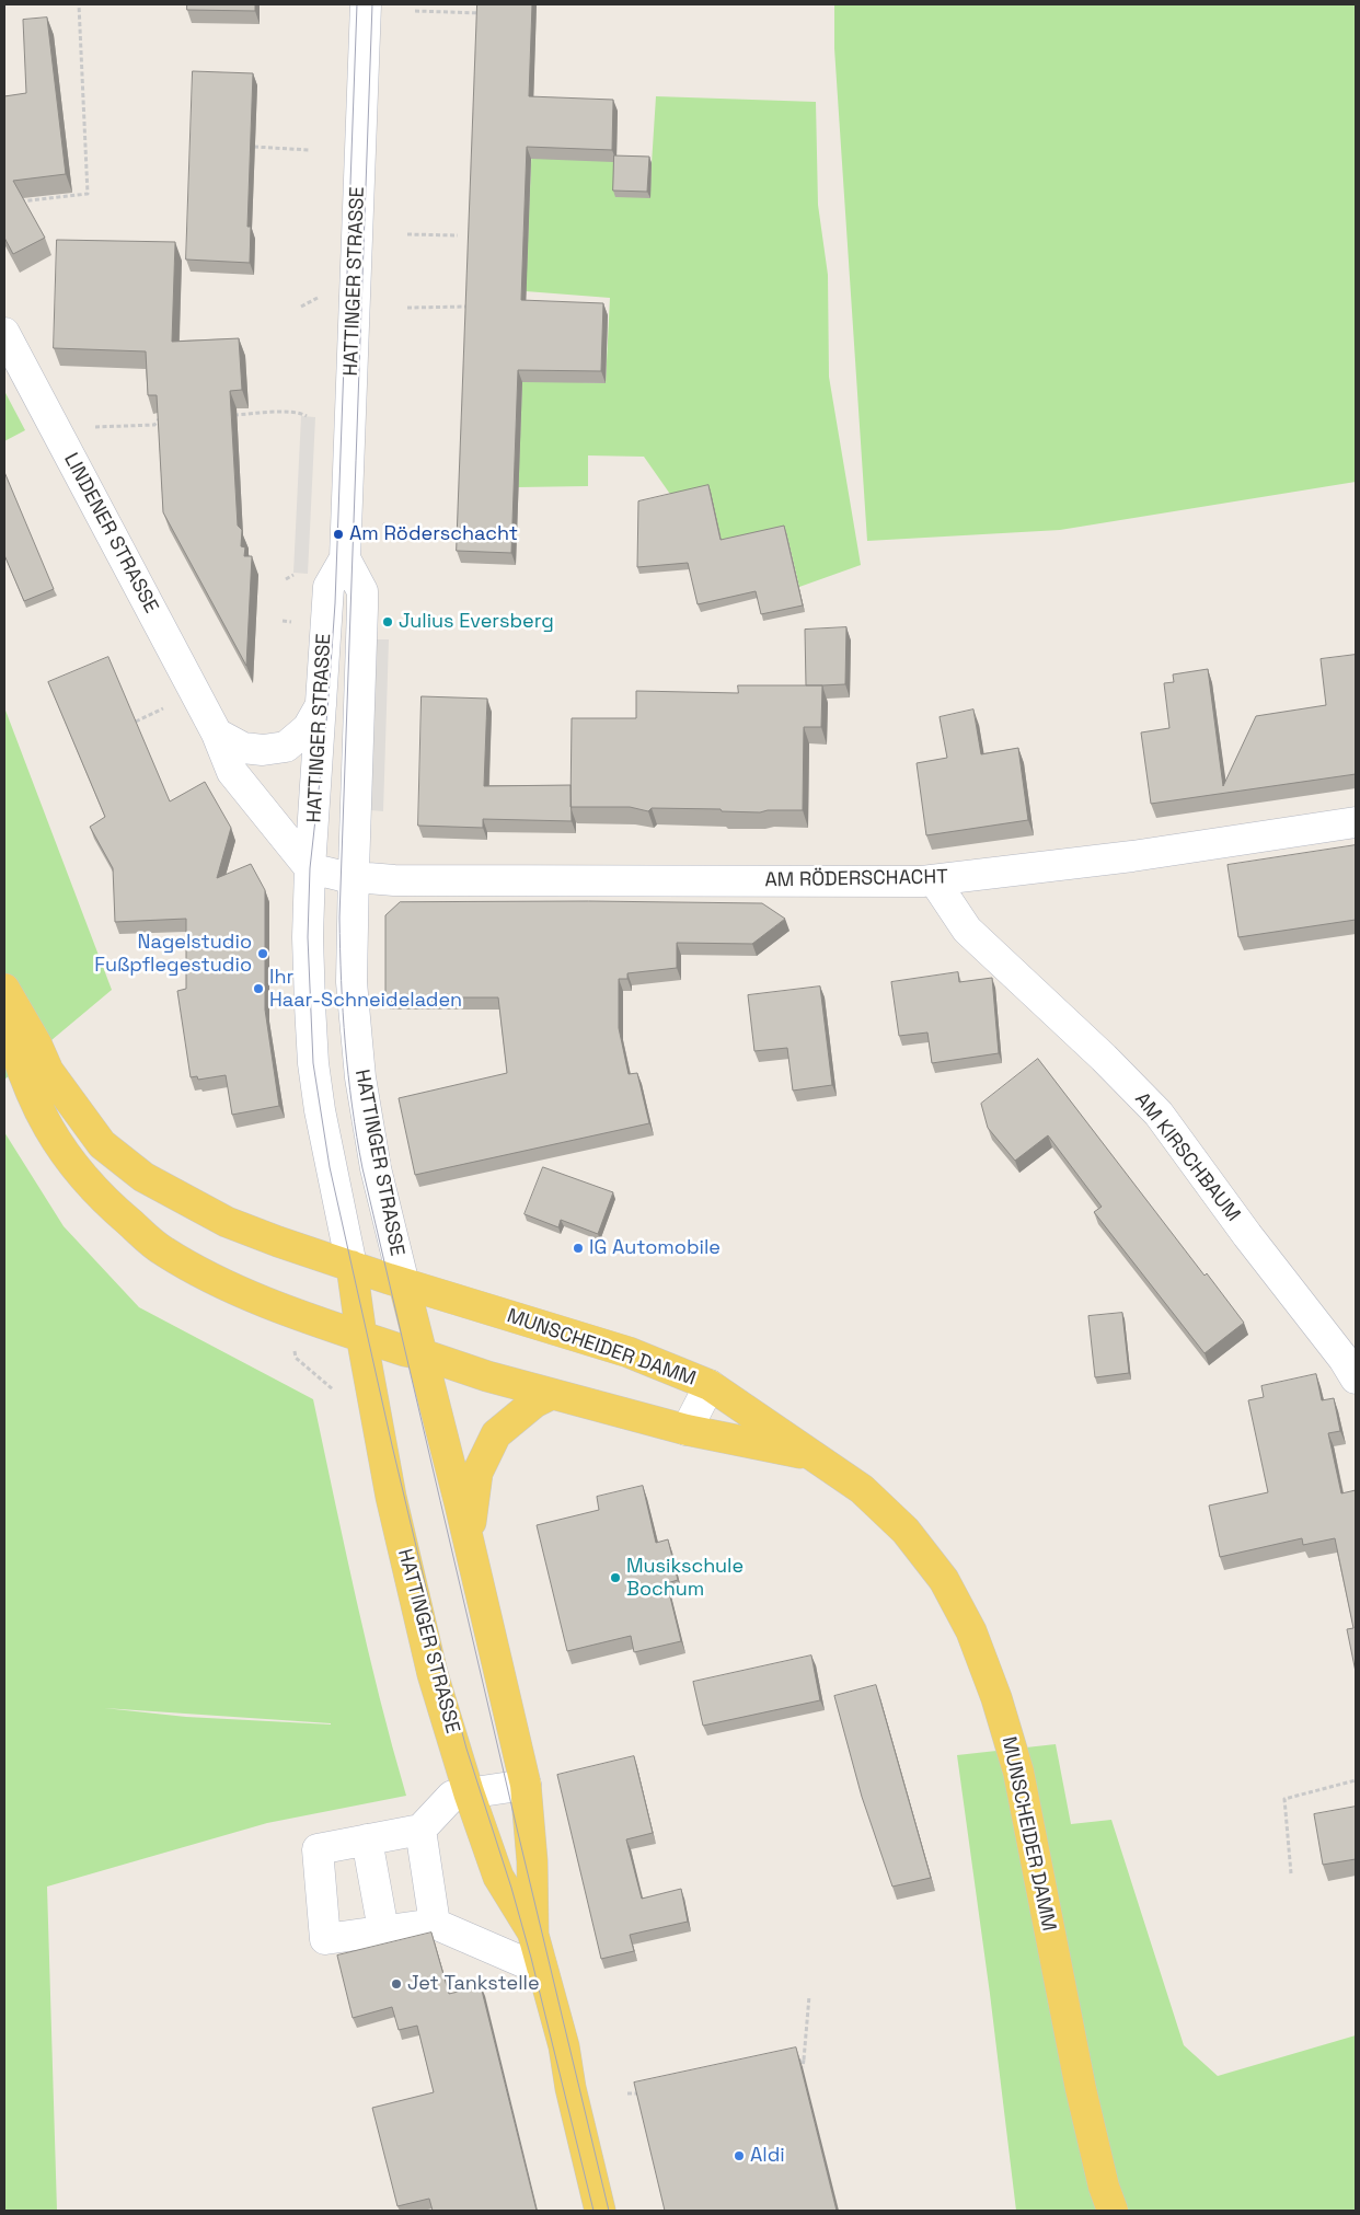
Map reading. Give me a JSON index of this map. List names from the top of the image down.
{
  "streets": {
    "main road": ["HATTINGER STRASSE", "MUNSCHEIDER DAMM"],
    "street": ["LINDENER STRASSE", "AM RÖDERSCHACHT", "AM KIRSCHBAUM"]
  },
  "crossings": [
    ["HATTINGER STRASSE", "LINDENER STRASSE"],
    ["HATTINGER STRASSE", "AM RÖDERSCHACHT"],
    ["HATTINGER STRASSE", "MUNSCHEIDER DAMM"],
    ["AM RÖDERSCHACHT", "AM KIRSCHBAUM"]
  ],
  "places": [
    "Am Röderschacht",
    "Julius Eversberg",
    "Nagelstudio Fußpflegestudio",
    "Ihr Haar-Schneideladen",
    "IG Automobile",
    "Musikschule Bochum",
    "Jet Tankstelle",
    "Aldi"
  ]
}
